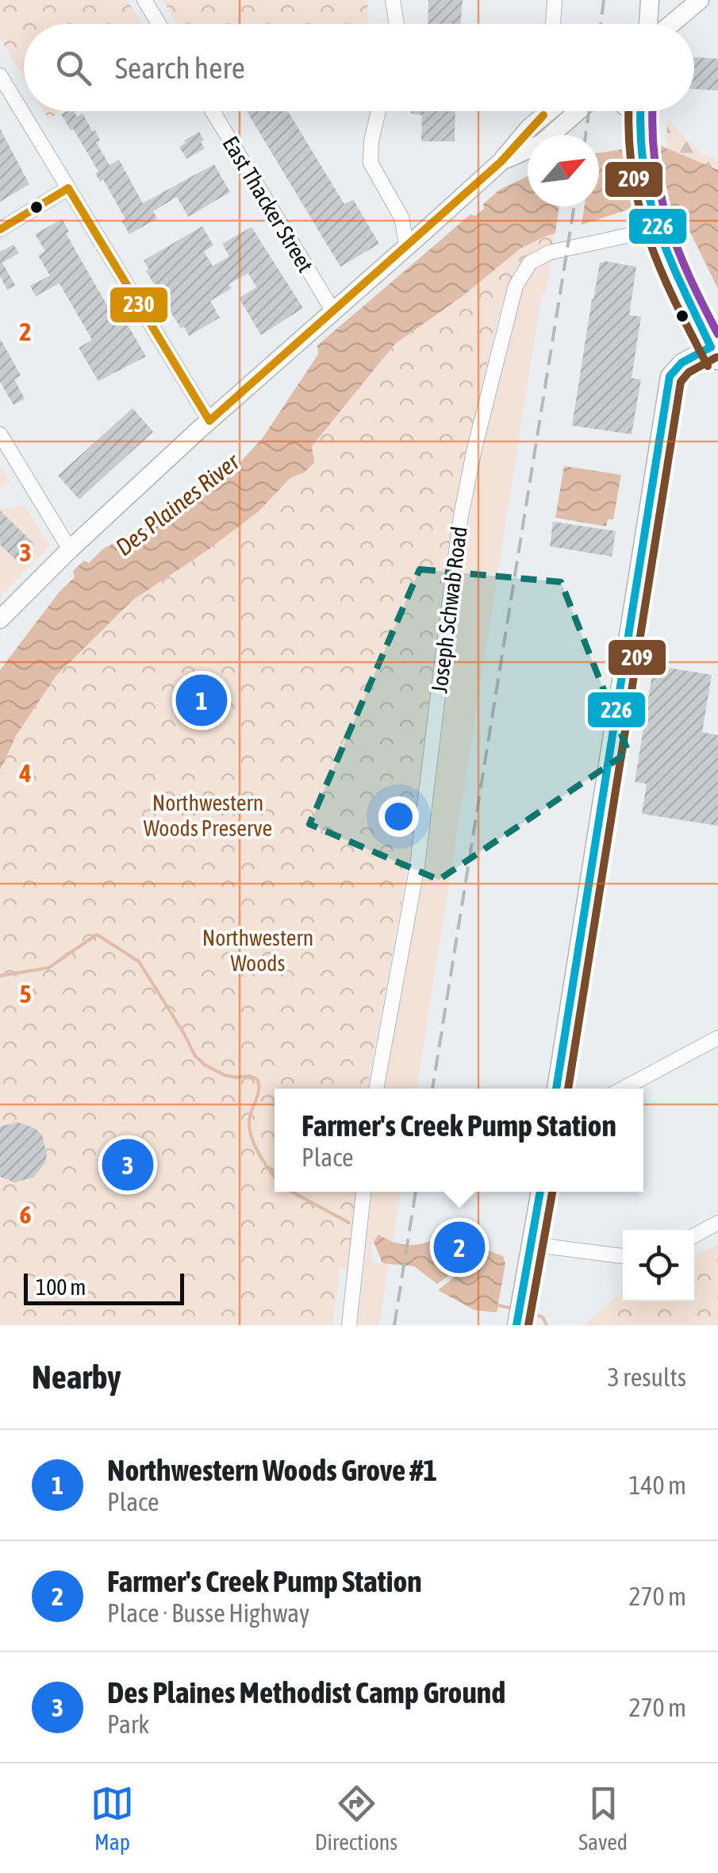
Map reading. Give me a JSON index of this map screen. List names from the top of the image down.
{
  "streets": {
    "street": ["East Thacker Street", "Joseph Schwab Road"]
  },
  "water": ["Des Plaines River"],
  "parks": ["Northwestern Woods Preserve", "Northwestern Woods"],
  "lines": ["transit line 226", "transit line 209", "transit line 230"],
  "scale_bar": "100 m",
  "north": "top right",
  "page": {
    "search": "Search here",
    "pins": ["1", "3", "2"],
    "popup": ["Farmer's Creek Pump Station", "Place"],
    "scale": "100 m",
    "heading": ["Nearby", "3 results"],
    "list": [
      {
        "mark": "1",
        "name": "Northwestern Woods Grove #1",
        "note": "Place",
        "value": "140 m"
      },
      {
        "mark": "2",
        "name": "Farmer's Creek Pump Station",
        "note": "Place · Busse Highway",
        "value": "270 m"
      },
      {
        "mark": "3",
        "name": "Des Plaines Methodist Camp Ground",
        "note": "Park",
        "value": "270 m"
      }
    ],
    "nav": ["Map", "Directions", "Saved"]
  },
  "grid": {
    "rows": [
      "2",
      "3",
      "4",
      "5",
      "6"
    ]
  }
}
